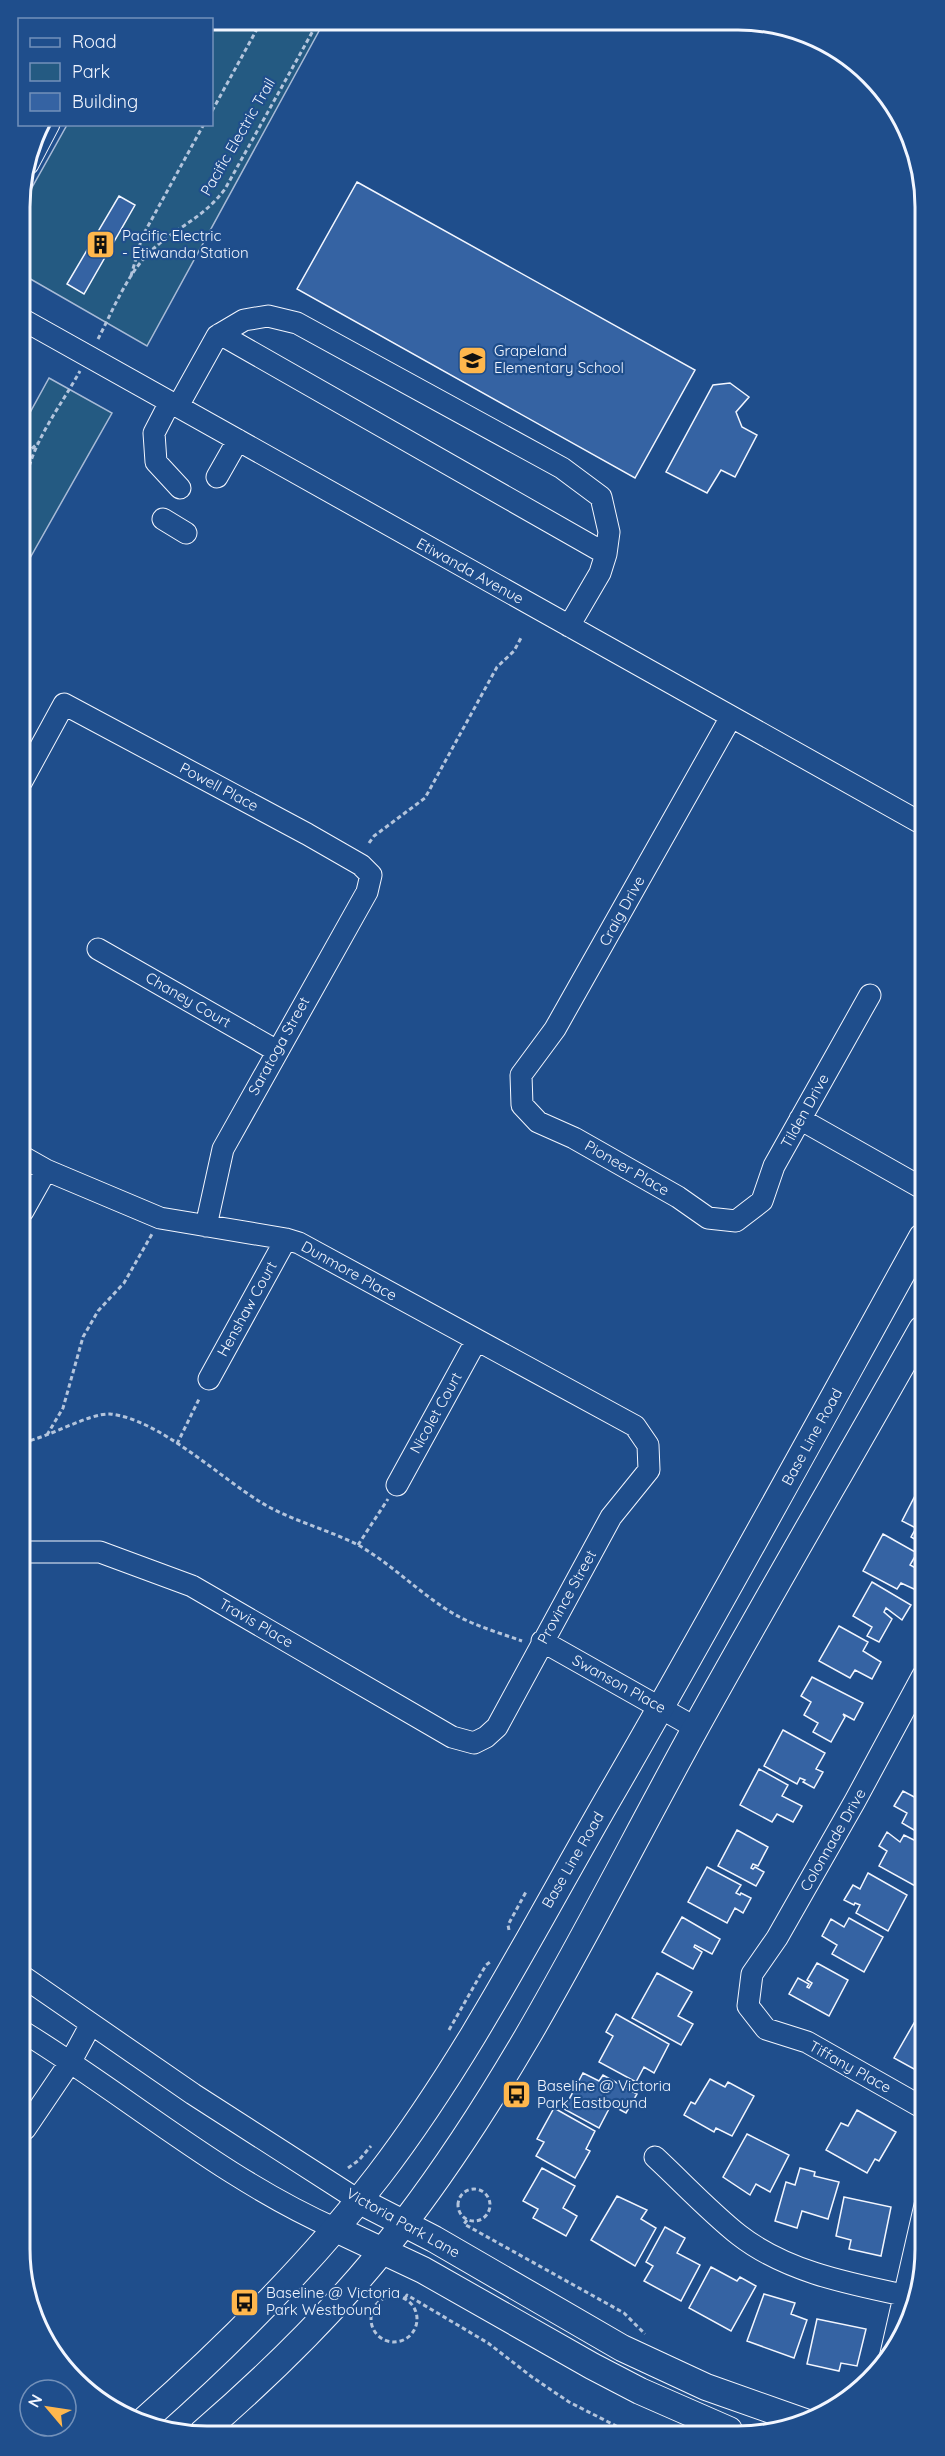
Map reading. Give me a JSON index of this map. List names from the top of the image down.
{
  "streets": {
    "main road": ["Base Line Road", "Victoria Park Lane"],
    "street": [
      "Etiwanda Avenue",
      "Powell Place",
      "Craig Drive",
      "Chaney Court",
      "Saratoga Street",
      "Tilden Drive",
      "Pioneer Place",
      "Dunmore Place",
      "Henshaw Court",
      "Nicolet Court",
      "Province Street",
      "Travis Place",
      "Swanson Place",
      "Colonnade Drive",
      "Tiffany Place"
    ],
    "path": ["Pacific Electric Trail"]
  },
  "crossings": [
    ["Etiwanda Avenue", "Craig Drive"],
    ["Powell Place", "Saratoga Street"],
    ["Craig Drive", "Pioneer Place"],
    ["Chaney Court", "Saratoga Street"],
    ["Saratoga Street", "Dunmore Place"],
    ["Tilden Drive", "Pioneer Place"],
    ["Dunmore Place", "Henshaw Court"],
    ["Dunmore Place", "Nicolet Court"],
    ["Dunmore Place", "Province Street"],
    ["Base Line Road", "Swanson Place"],
    ["Base Line Road", "Victoria Park Lane"],
    ["Province Street", "Travis Place"],
    ["Province Street", "Swanson Place"],
    ["Colonnade Drive", "Tiffany Place"]
  ],
  "places": {
    "building": ["Pacific Electric - Etiwanda Station"],
    "school or university": ["Grapeland Elementary School"],
    "bus stop": ["Baseline @ Victoria Park Eastbound", "Baseline @ Victoria Park Westbound"]
  },
  "legend": ["Road", "Park", "Building"],
  "north": "top left"
}
